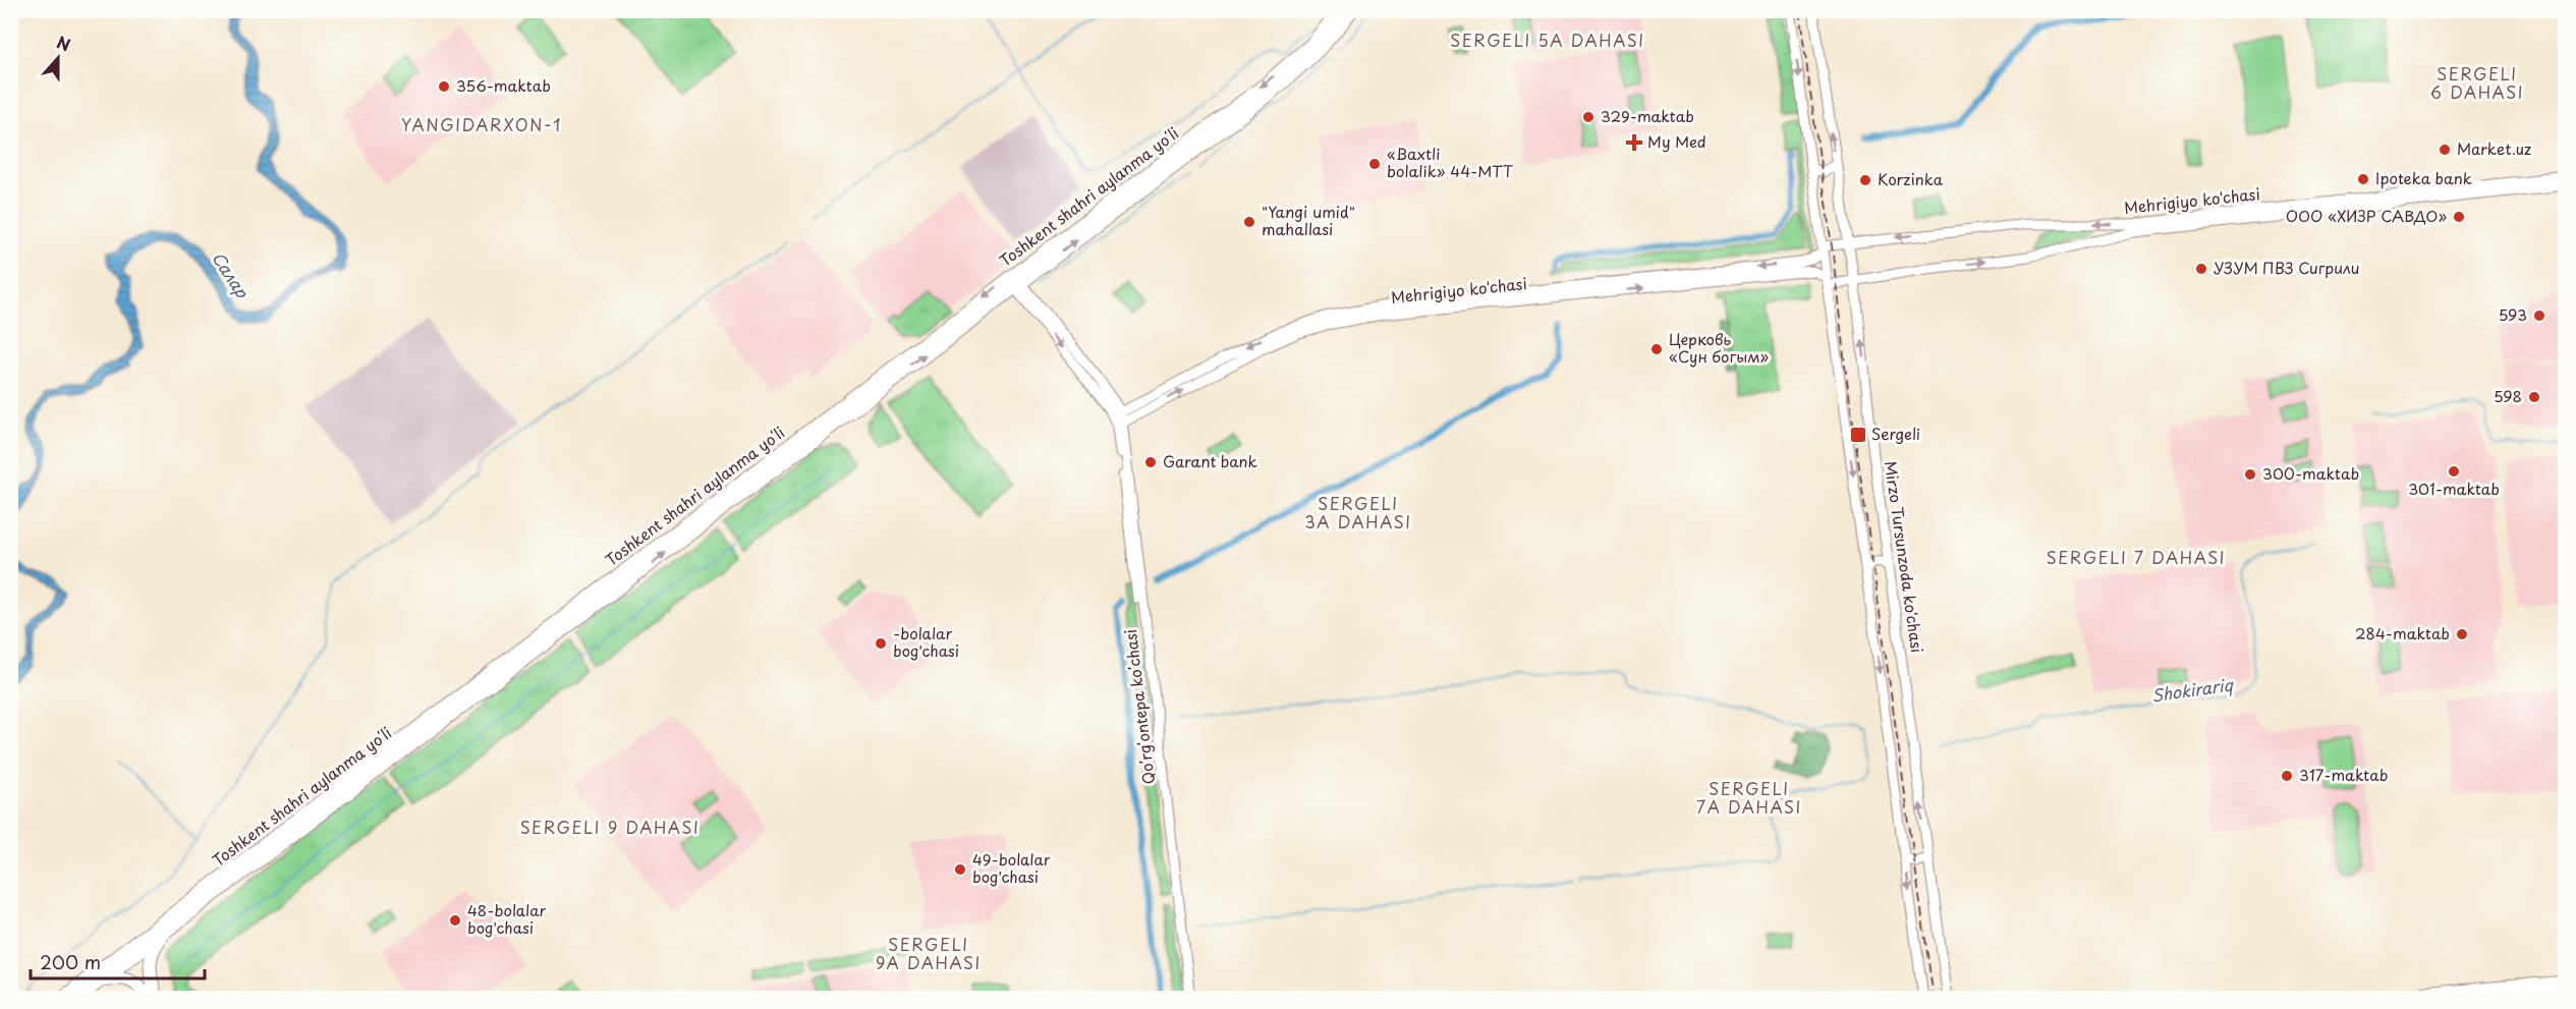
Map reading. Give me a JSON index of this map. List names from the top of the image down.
{
  "streets": {
    "highway": ["Toshkent shahri aylanma yoʻli"],
    "main road": ["Mehrigiyo ko'chasi", "Mirzo Tursunzoda ko'chasi", "Qoʻrgʻontepa koʻchasi"]
  },
  "crossings": [
    ["Toshkent shahri aylanma yoʻli", "Qoʻrgʻontepa koʻchasi"],
    ["Mehrigiyo ko'chasi", "Mirzo Tursunzoda ko'chasi"],
    ["Mehrigiyo ko'chasi", "Qoʻrgʻontepa koʻchasi"]
  ],
  "districts": [
    "SERGELI 5A DAHASI",
    "SERGELI 6 DAHASI",
    "YANGIDARXON-1",
    "SERGELI 3A DAHASI",
    "SERGELI 7 DAHASI",
    "SERGELI 7A DAHASI",
    "SERGELI 9 DAHASI",
    "SERGELI 9A DAHASI"
  ],
  "water": ["Салар", "Shokirariq"],
  "places": {
    "other": [
      "356-maktab",
      "329-maktab",
      "Market.uz",
      "«Baxtli bolalik» 44-MTT",
      "Ipoteka bank",
      "Korzinka",
      "ООО «ХИЗР САВДО»",
      "\"Yangi umid\" mahallasi",
      "УЗУМ ПВЗ Сигрили",
      "593",
      "Церковь «Сун богым»",
      "598",
      "Garant bank",
      "301-maktab",
      "300-maktab",
      "284-maktab",
      "-bolalar bog'chasi",
      "317-maktab",
      "49-bolalar bog'chasi",
      "48-bolalar bog'chasi"
    ],
    "health": ["My Med"],
    "transit": ["Sergeli"]
  },
  "scale_bar": "200 m",
  "north": "top"
}
